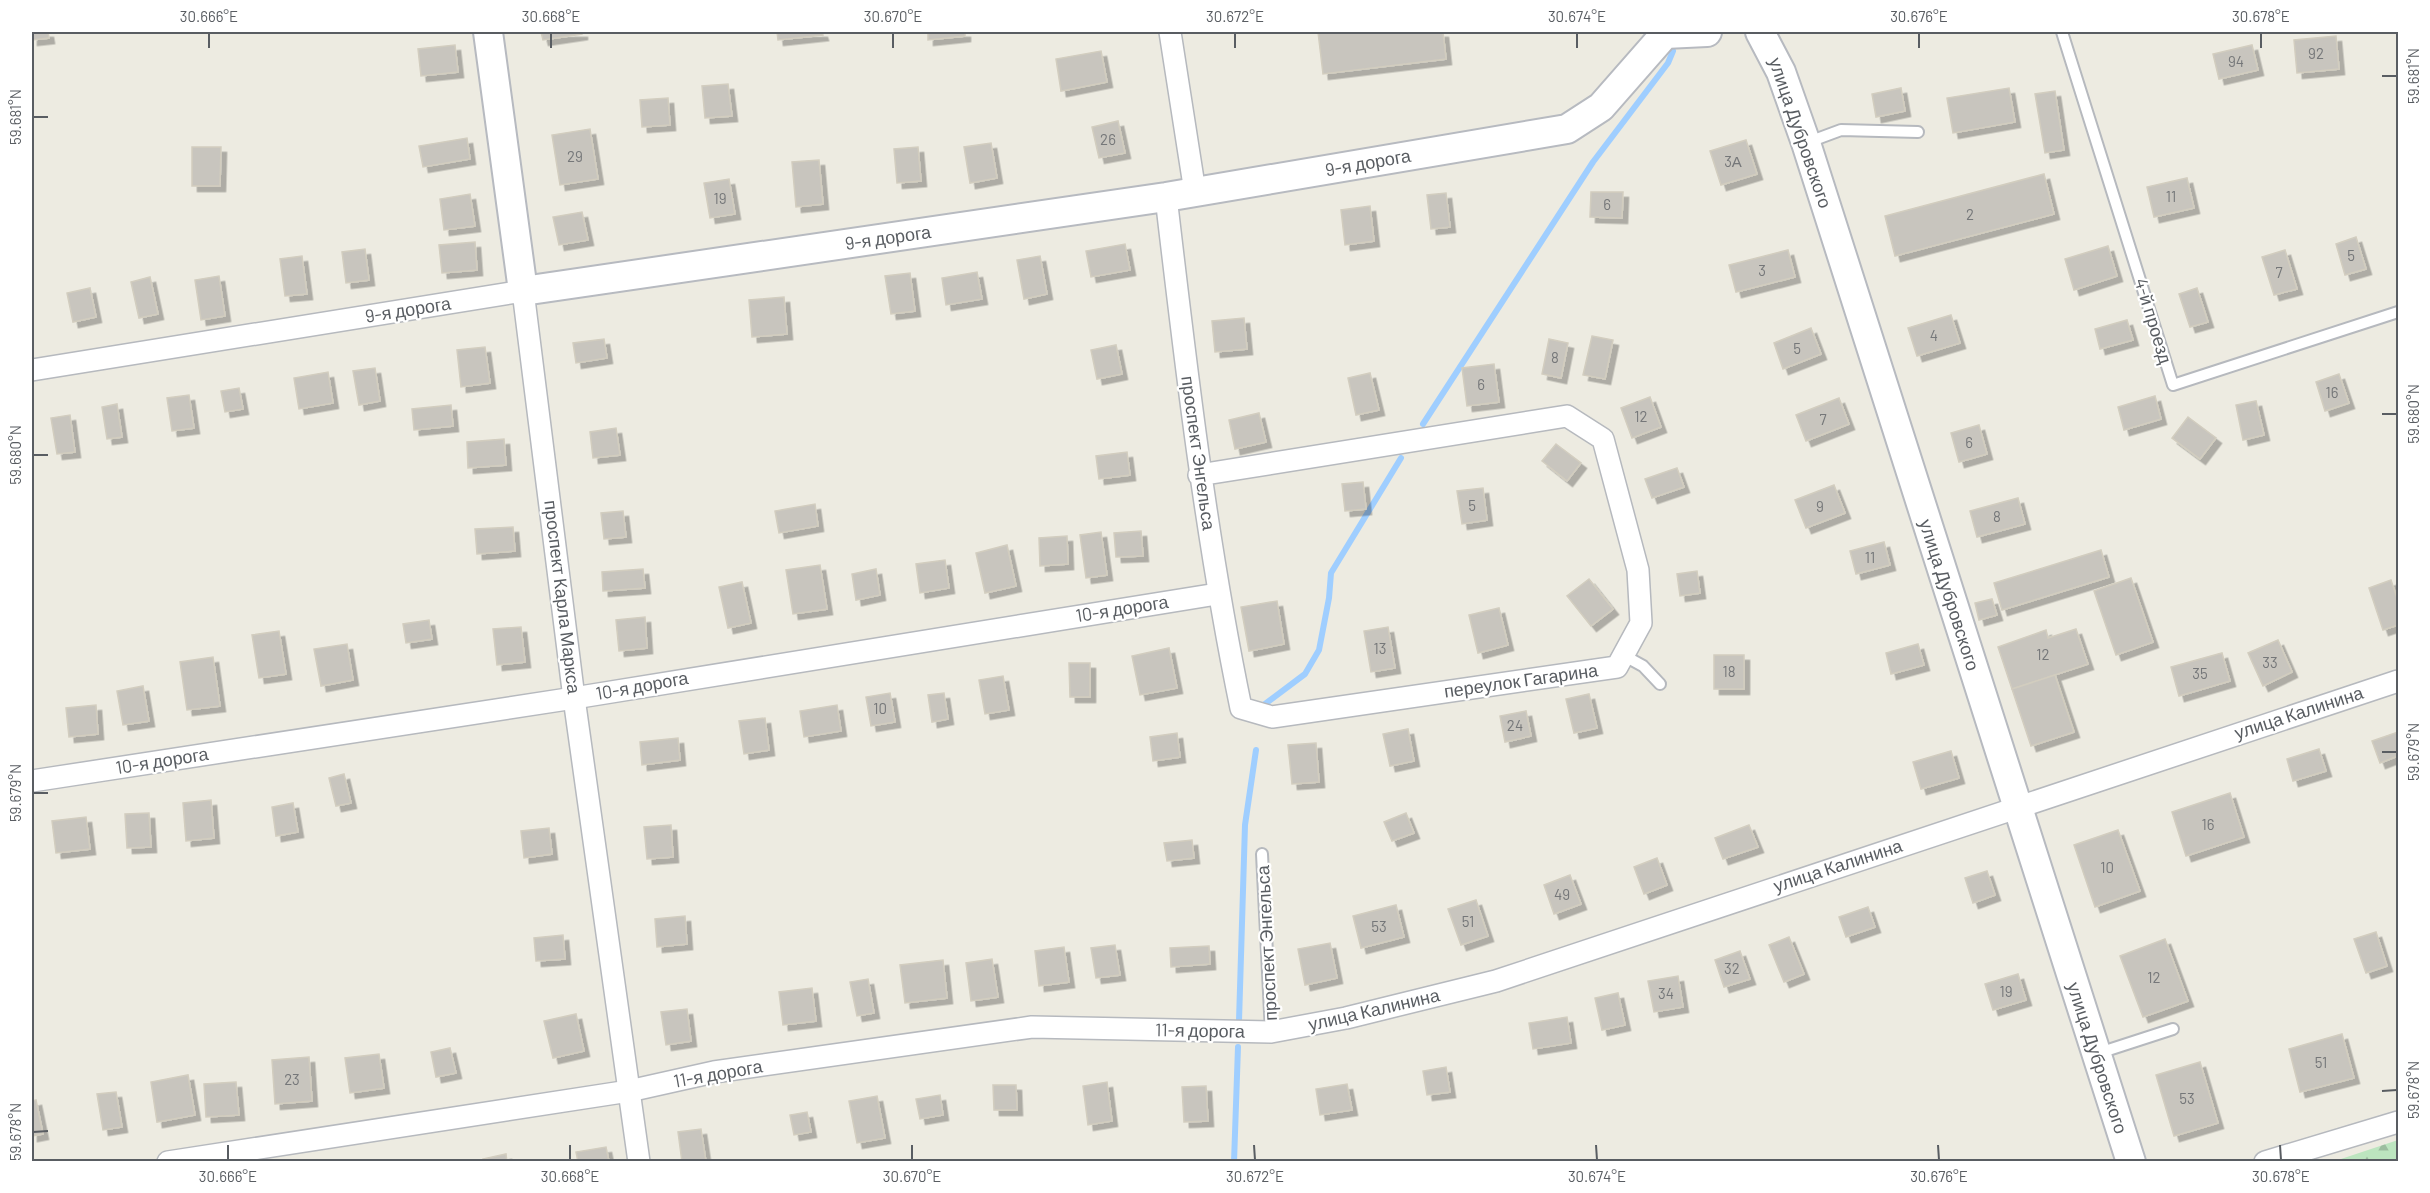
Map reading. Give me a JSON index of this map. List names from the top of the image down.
{
  "streets": {
    "street": [
      "улица Дубровского",
      "9-я дорога",
      "проспект Энгельса",
      "проспект Карла Маркса",
      "10-я дорога",
      "переулок Гагарина",
      "улица Калинина",
      "11-я дорога"
    ],
    "lane": ["4-й проезд"]
  },
  "crossings": [
    ["улица Дубровского", "улица Калинина"],
    ["9-я дорога", "проспект Энгельса"],
    ["9-я дорога", "проспект Карла Маркса"],
    ["проспект Энгельса", "10-я дорога"],
    ["проспект Энгельса", "переулок Гагарина"],
    ["проспект Энгельса", "улица Калинина"],
    ["проспект Энгельса", "11-я дорога"],
    ["проспект Карла Маркса", "10-я дорога"],
    ["проспект Карла Маркса", "11-я дорога"],
    ["улица Калинина", "11-я дорога"]
  ],
  "house_numbers": [
    "92",
    "94",
    "26",
    "29",
    "3А",
    "11",
    "19",
    "6",
    "2",
    "5",
    "3",
    "7",
    "4",
    "5",
    "8",
    "6",
    "16",
    "12",
    "7",
    "6",
    "5",
    "9",
    "8",
    "11",
    "13",
    "12",
    "33",
    "18",
    "35",
    "10",
    "24",
    "16",
    "10",
    "49",
    "51",
    "53",
    "32",
    "12",
    "19",
    "34",
    "51",
    "23",
    "53"
  ],
  "coordinates": [
    "30.666°E",
    "30.668°E",
    "30.670°E",
    "30.672°E",
    "30.674°E",
    "30.676°E",
    "30.678°E",
    "59.681°N",
    "59.680°N",
    "59.679°N",
    "59.678°N"
  ]
}
